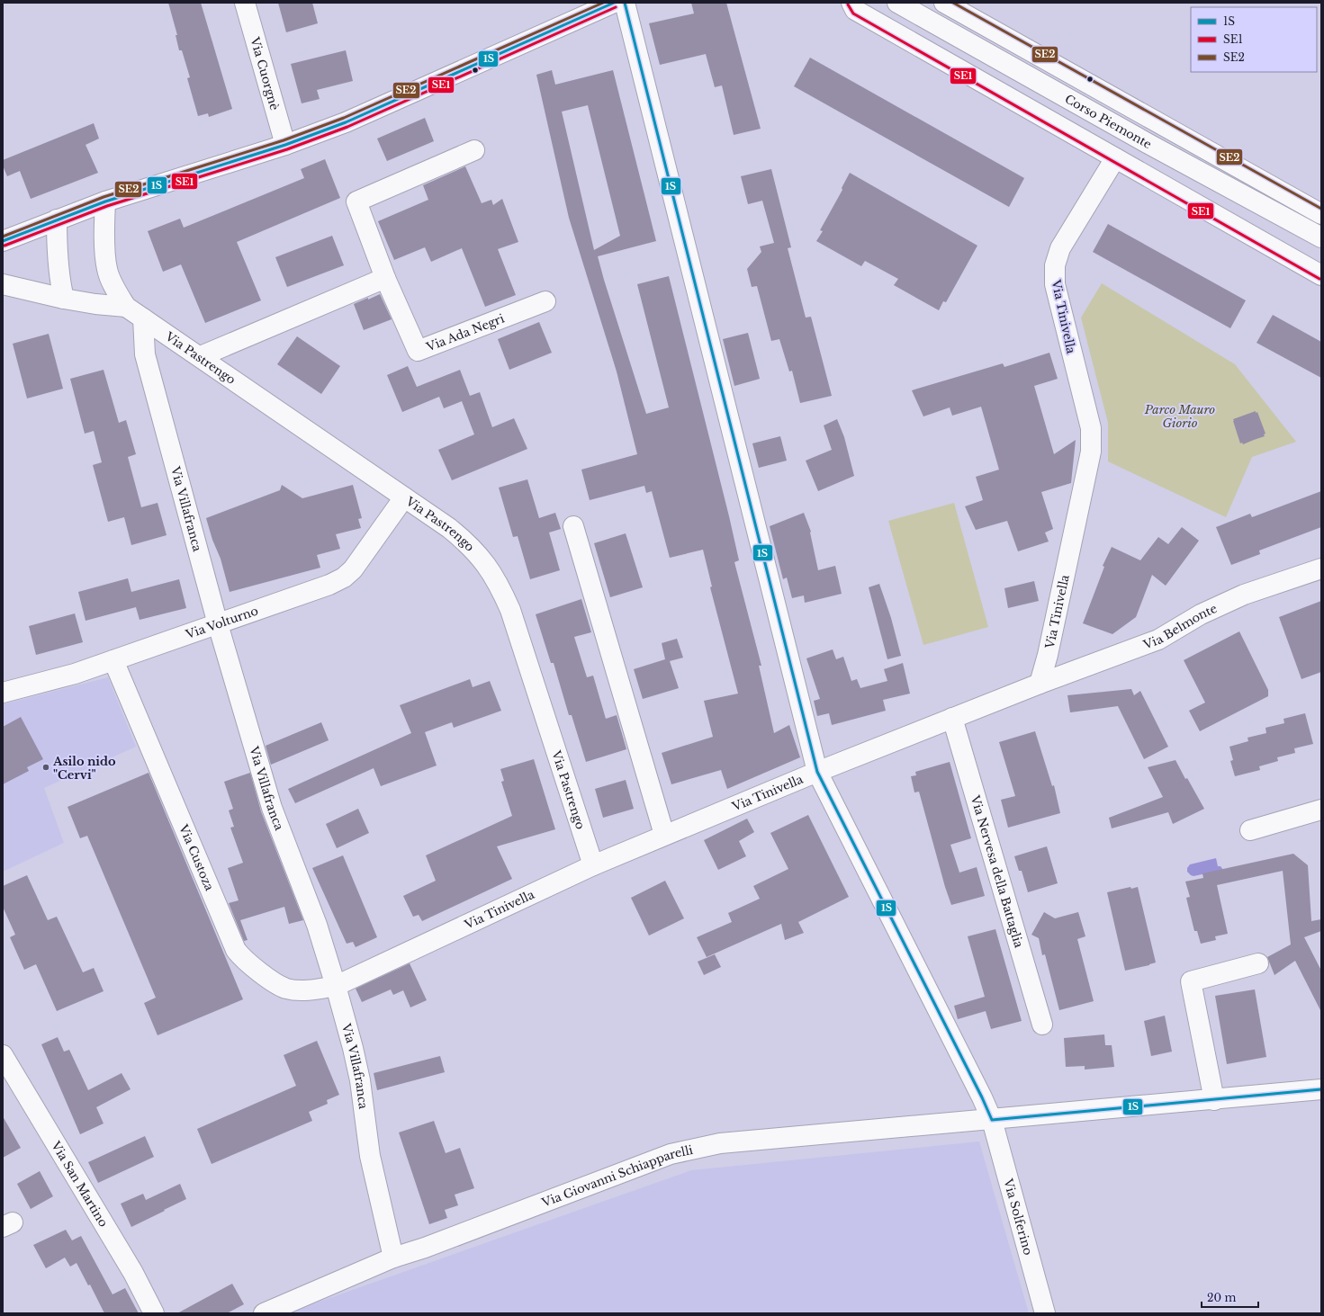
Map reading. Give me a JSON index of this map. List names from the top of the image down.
{
  "streets": {
    "street": [
      "Via Cuorgnè",
      "Corso Piemonte",
      "Via Tinivella",
      "Via Ada Negri",
      "Via Pastrengo",
      "Via Villafranca",
      "Via Volturno",
      "Via Belmonte",
      "Via Custoza",
      "Via Nervesa della Battaglia",
      "Via Giovanni Schiapparelli",
      "Via San Martino",
      "Via Solferino"
    ]
  },
  "crossings": [
    ["Via Tinivella", "Via Pastrengo"],
    ["Via Tinivella", "Via Villafranca"],
    ["Via Tinivella", "Via Belmonte"],
    ["Via Tinivella", "Via Custoza"],
    ["Via Tinivella", "Via Nervesa della Battaglia"],
    ["Via Tinivella", "Via Solferino"],
    ["Via Pastrengo", "Via Villafranca"],
    ["Via Pastrengo", "Via Volturno"],
    ["Via Villafranca", "Via Volturno"],
    ["Via Villafranca", "Via Custoza"],
    ["Via Villafranca", "Via Giovanni Schiapparelli"],
    ["Via Volturno", "Via Custoza"],
    ["Via Giovanni Schiapparelli", "Via Solferino"]
  ],
  "parks": ["Parco Mauro Giorio"],
  "places": ["Asilo nido \"Cervi\""],
  "lines": ["transit line 1S", "transit line SE2", "transit line SE1"],
  "legend": ["1S", "SE1", "SE2"],
  "scale_bar": "20 m"
}
